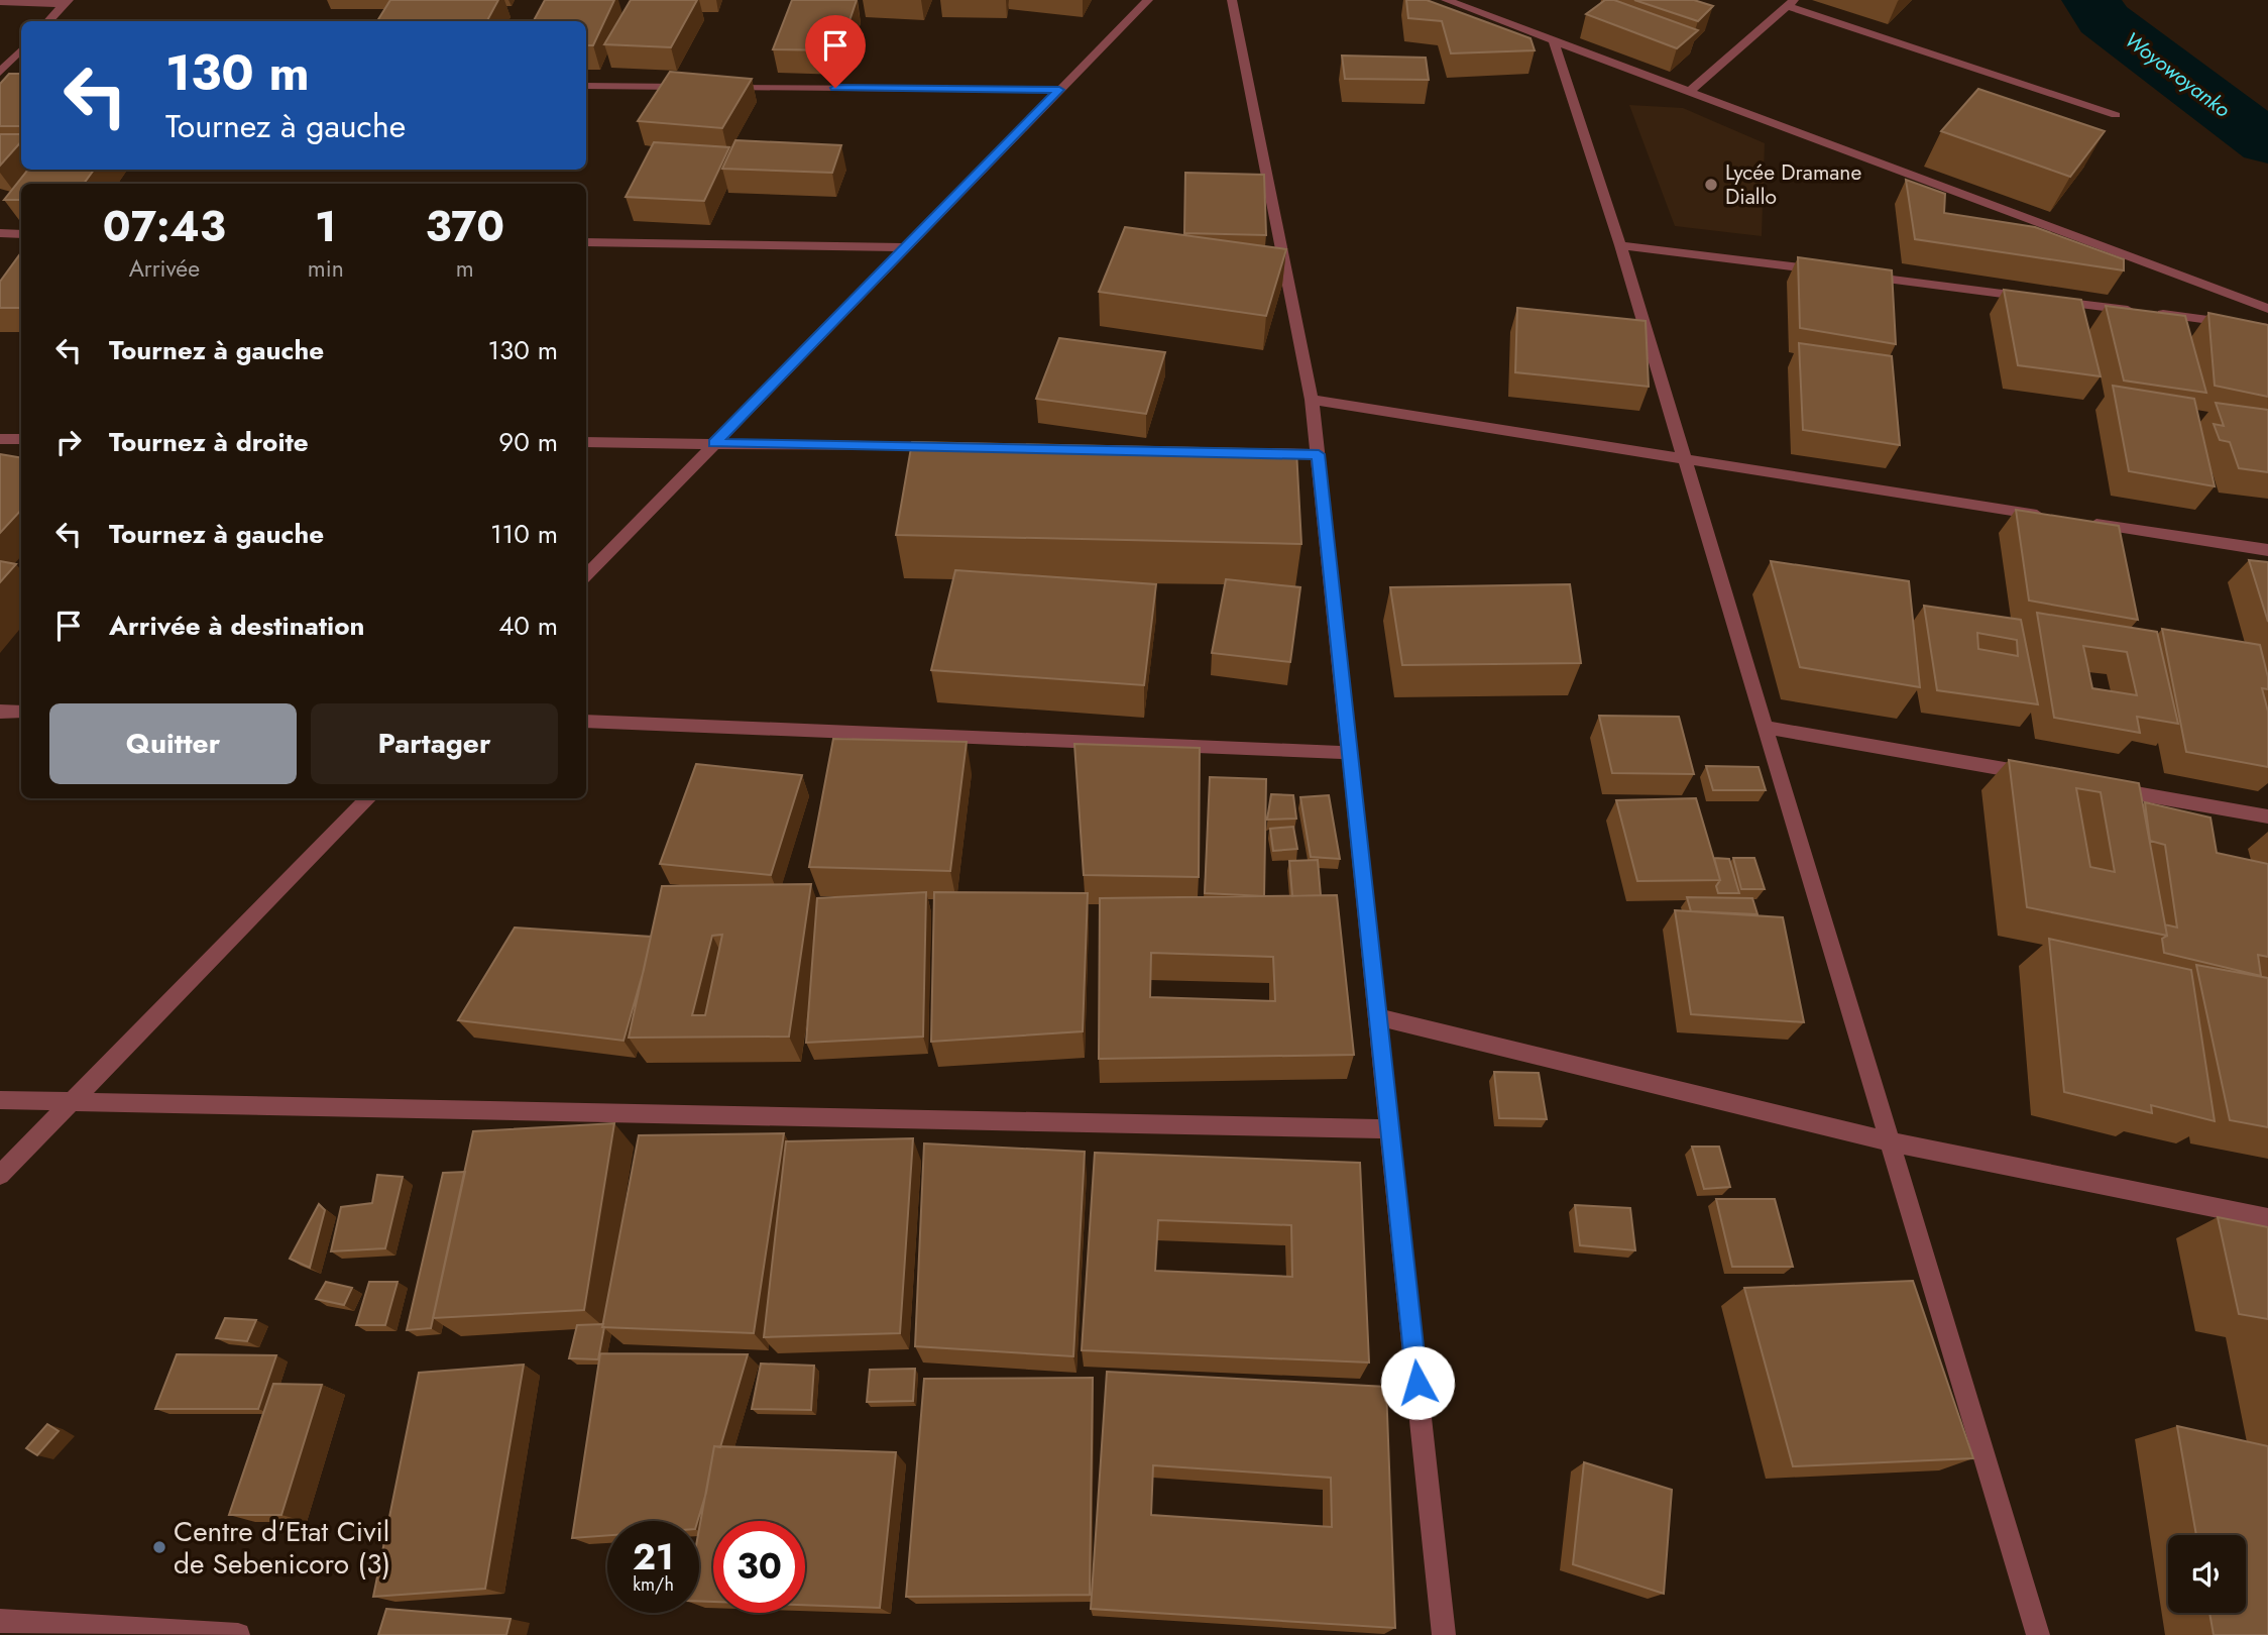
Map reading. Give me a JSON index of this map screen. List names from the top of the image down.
{
  "water": ["Woyowoyanko"],
  "places": ["Lycée Dramane Diallo", "Centre d'Etat Civil de Sebenicoro (3)"],
  "page": {
    "turn": ["130 m", "Tournez à gauche"],
    "eta": [
      "07:43",
      "Arrivée",
      "1",
      "min",
      "370",
      "m"
    ],
    "list": [
      {
        "name": "Tournez à gauche",
        "value": "130 m"
      },
      {
        "name": "Tournez à droite",
        "value": "90 m"
      },
      {
        "name": "Tournez à gauche",
        "value": "110 m"
      },
      {
        "name": "Arrivée à destination",
        "value": "40 m"
      }
    ],
    "buttons": ["Quitter", "Partager"],
    "speed": "21 km/h",
    "limit": "30"
  }
}
